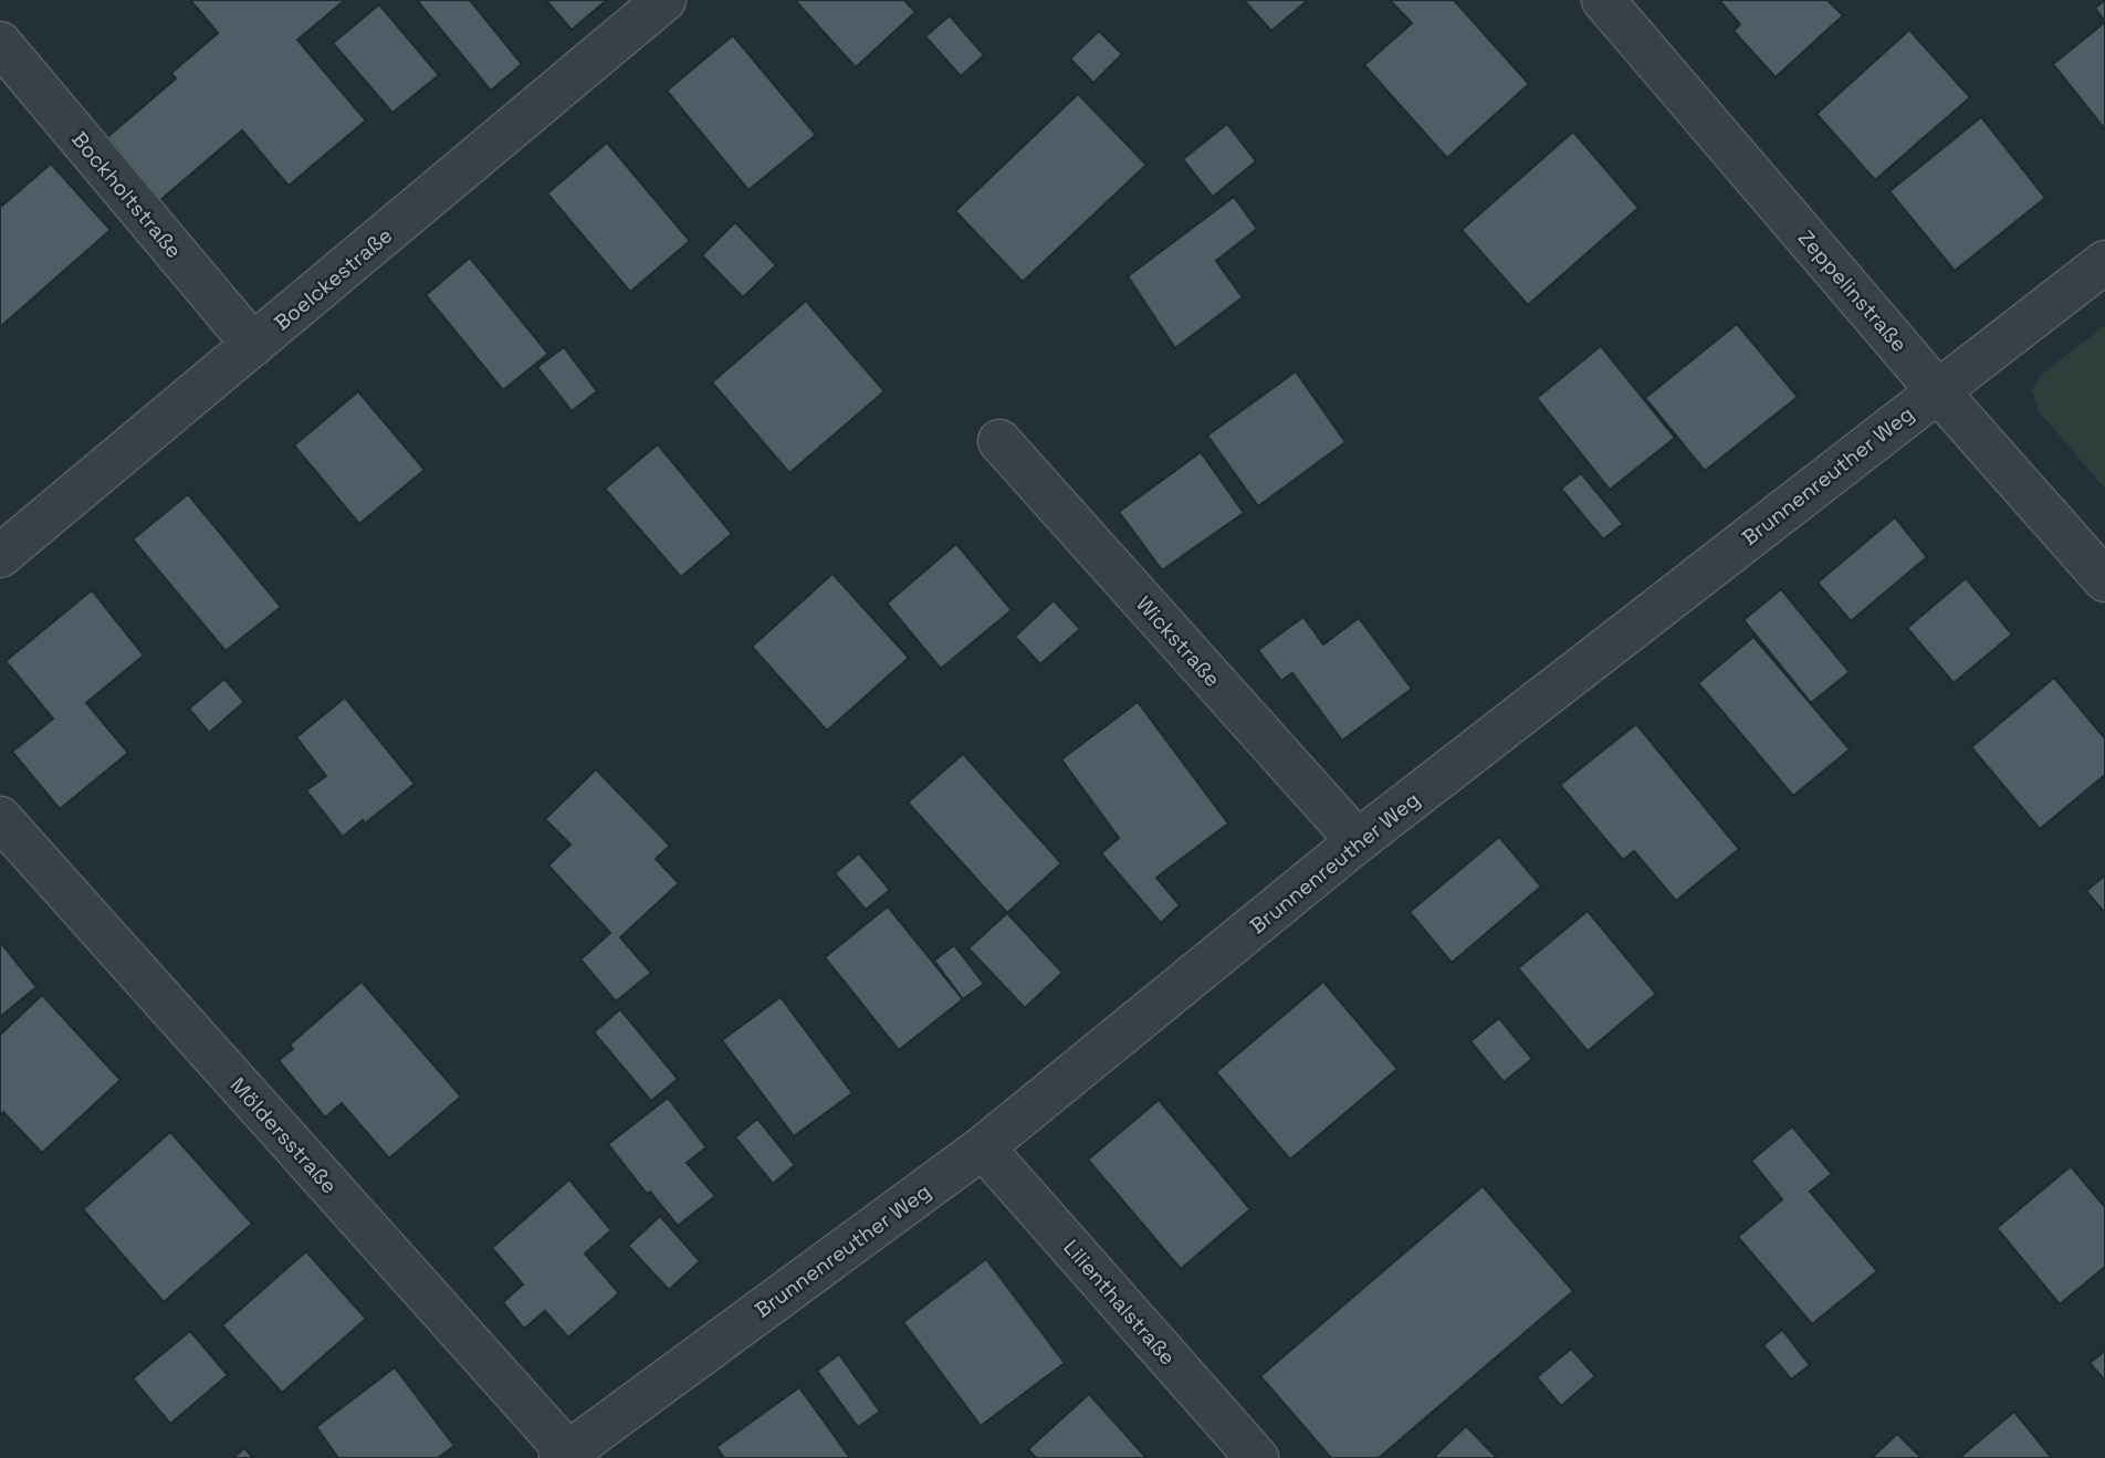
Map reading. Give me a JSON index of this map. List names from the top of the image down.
{
  "streets": {
    "street": [
      "Bockholtstraße",
      "Boelckestraße",
      "Zeppelinstraße",
      "Brunnenreuther Weg",
      "Wickstraße",
      "Möldersstraße",
      "Lilienthalstraße"
    ]
  },
  "crossings": [
    ["Bockholtstraße", "Boelckestraße"],
    ["Zeppelinstraße", "Brunnenreuther Weg"],
    ["Brunnenreuther Weg", "Wickstraße"],
    ["Brunnenreuther Weg", "Möldersstraße"],
    ["Brunnenreuther Weg", "Lilienthalstraße"]
  ]
}
